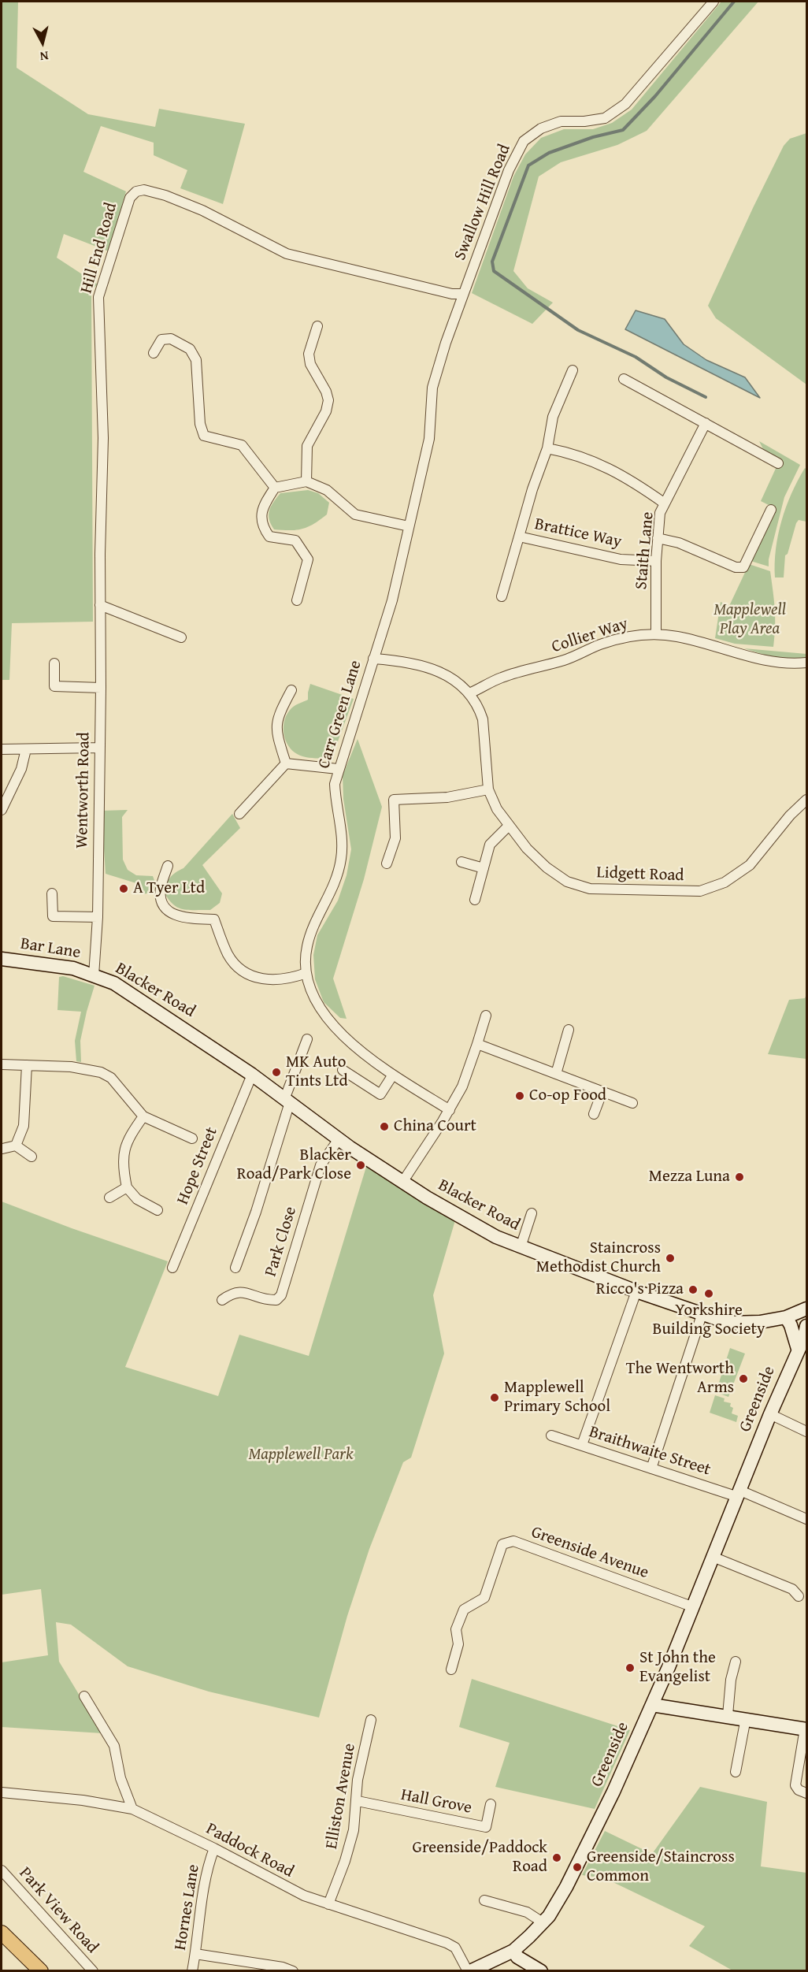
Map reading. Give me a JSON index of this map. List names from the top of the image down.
{
  "streets": {
    "main road": ["Bar Lane", "Blacker Road", "Greenside"],
    "street": [
      "Swallow Hill Road",
      "Hill End Road",
      "Brattice Way",
      "Staith Lane",
      "Collier Way",
      "Carr Green Lane",
      "Wentworth Road",
      "Lidgett Road",
      "Hope Street",
      "Park Close",
      "Braithwaite Street",
      "Greenside Avenue",
      "Elliston Avenue",
      "Hall Grove",
      "Paddock Road",
      "Hornes Lane",
      "Park View Road"
    ]
  },
  "crossings": [
    ["Swallow Hill Road", "Hill End Road"],
    ["Swallow Hill Road", "Carr Green Lane"],
    ["Hill End Road", "Carr Green Lane"],
    ["Hill End Road", "Wentworth Road"],
    ["Brattice Way", "Staith Lane"],
    ["Staith Lane", "Collier Way"],
    ["Collier Way", "Lidgett Road"],
    ["Carr Green Lane", "Lidgett Road"],
    ["Wentworth Road", "Bar Lane"],
    ["Wentworth Road", "Blacker Road"],
    ["Bar Lane", "Blacker Road"],
    ["Blacker Road", "Hope Street"],
    ["Blacker Road", "Park Close"],
    ["Greenside", "Braithwaite Street"],
    ["Greenside", "Greenside Avenue"],
    ["Greenside", "Paddock Road"],
    ["Elliston Avenue", "Hall Grove"],
    ["Elliston Avenue", "Paddock Road"],
    ["Paddock Road", "Hornes Lane"]
  ],
  "parks": ["Mapplewell Play Area", "Mapplewell Park"],
  "places": [
    "A Tyer Ltd",
    "MK Auto Tints Ltd",
    "Co-op Food",
    "China Court",
    "Blacker Road/Park Close",
    "Mezza Luna",
    "Staincross Methodist Church",
    "Ricco's Pizza",
    "Yorkshire Building Society",
    "The Wentworth Arms",
    "Mapplewell Primary School",
    "St John the Evangelist",
    "Greenside/Paddock Road",
    "Greenside/Staincross Common"
  ],
  "north": "bottom"
}
